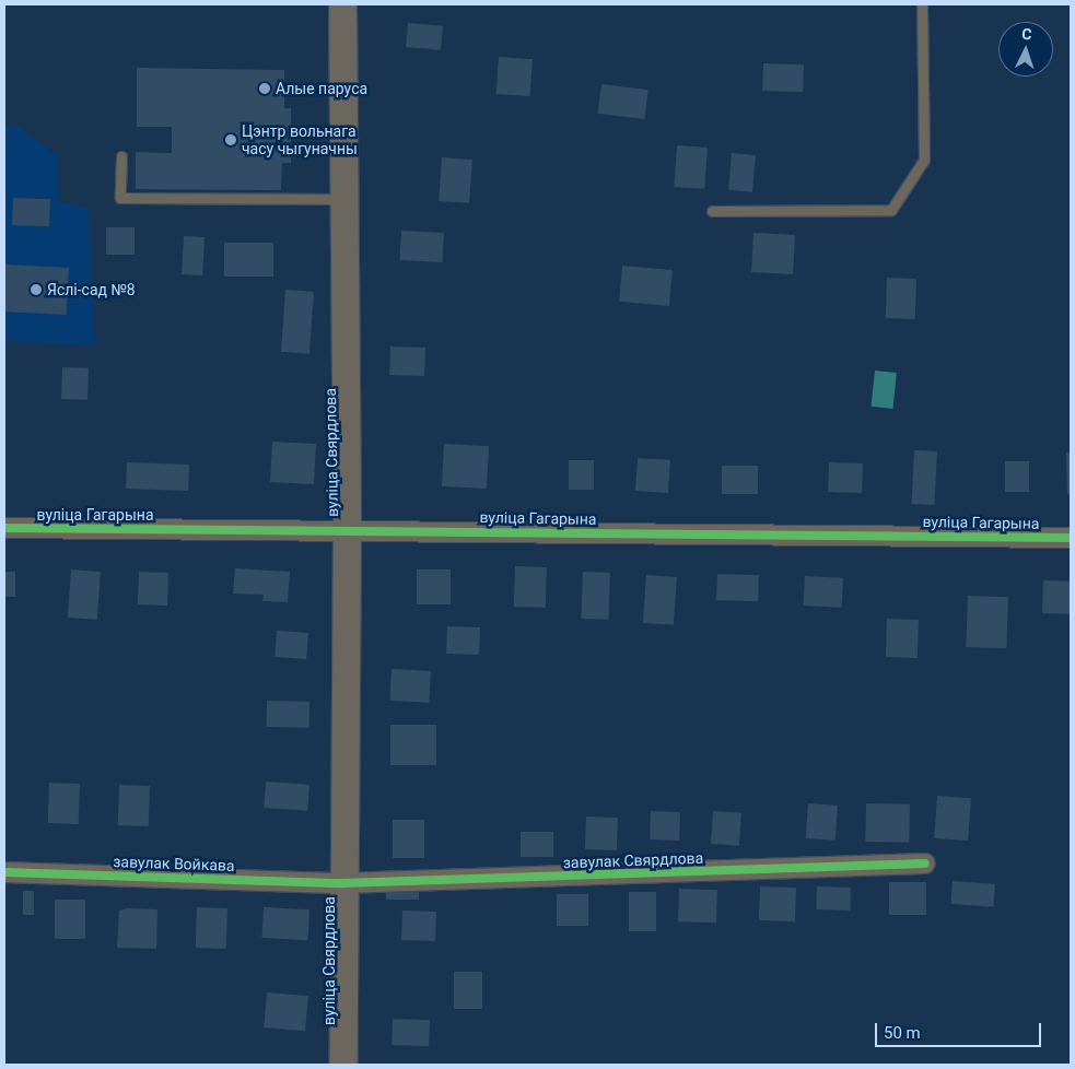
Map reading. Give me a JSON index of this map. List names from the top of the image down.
{
  "streets": {
    "main road": ["вуліца Свярдлова"],
    "street": ["вуліца Гагарына", "завулак Свярдлова", "завулак Войкава"]
  },
  "crossings": [
    ["вуліца Свярдлова", "вуліца Гагарына"],
    ["вуліца Свярдлова", "завулак Свярдлова"],
    ["вуліца Свярдлова", "завулак Войкава"],
    ["завулак Свярдлова", "завулак Войкава"]
  ],
  "places": ["Алые паруса", "Цэнтр вольнага часу чыгуначны", "Яслі-сад №8"],
  "scale_bar": "50 m",
  "north": "top"
}
